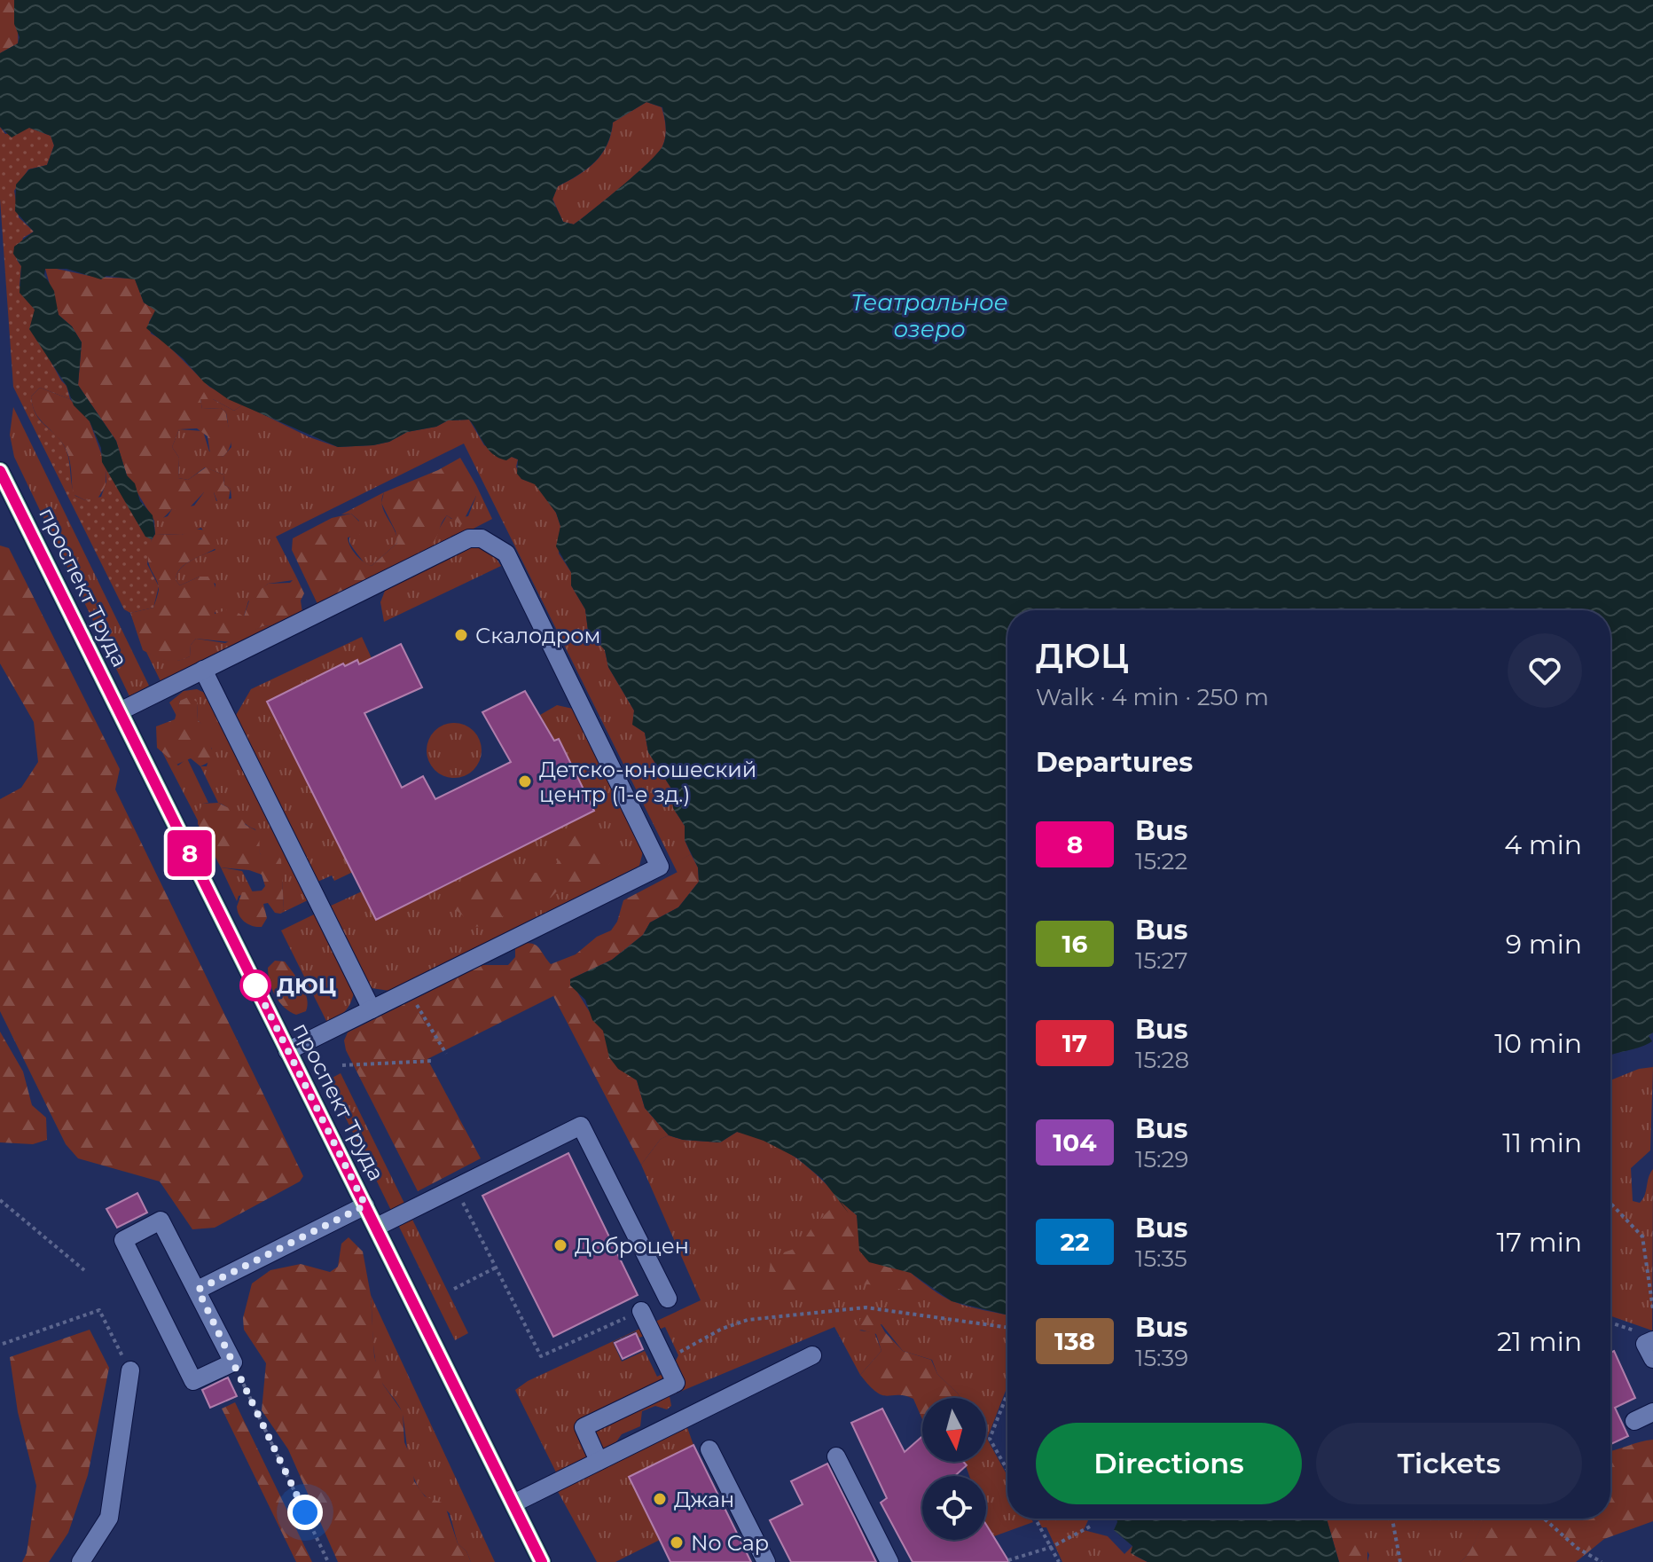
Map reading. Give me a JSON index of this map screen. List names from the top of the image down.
{
  "streets": {
    "main road": ["проспект Труда"]
  },
  "water": ["Театральное озеро"],
  "places": [
    "Скалодром",
    "Детско-юношеский центр (1-е зд.)",
    "ДЮЦ",
    "Доброцен",
    "Джан",
    "No Cap"
  ],
  "lines": ["bus line 8"],
  "north": "bottom",
  "page": {
    "on_map": "8",
    "heading": [
      ["ДЮЦ", "Walk · 4 min · 250 m"],
      "Departures"
    ],
    "list": [
      {
        "mark": "8",
        "name": "Bus",
        "note": "15:22",
        "value": "4 min"
      },
      {
        "mark": "16",
        "name": "Bus",
        "note": "15:27",
        "value": "9 min"
      },
      {
        "mark": "17",
        "name": "Bus",
        "note": "15:28",
        "value": "10 min"
      },
      {
        "mark": "104",
        "name": "Bus",
        "note": "15:29",
        "value": "11 min"
      },
      {
        "mark": "22",
        "name": "Bus",
        "note": "15:35",
        "value": "17 min"
      },
      {
        "mark": "138",
        "name": "Bus",
        "note": "15:39",
        "value": "21 min"
      }
    ],
    "buttons": ["Directions", "Tickets"]
  }
}
